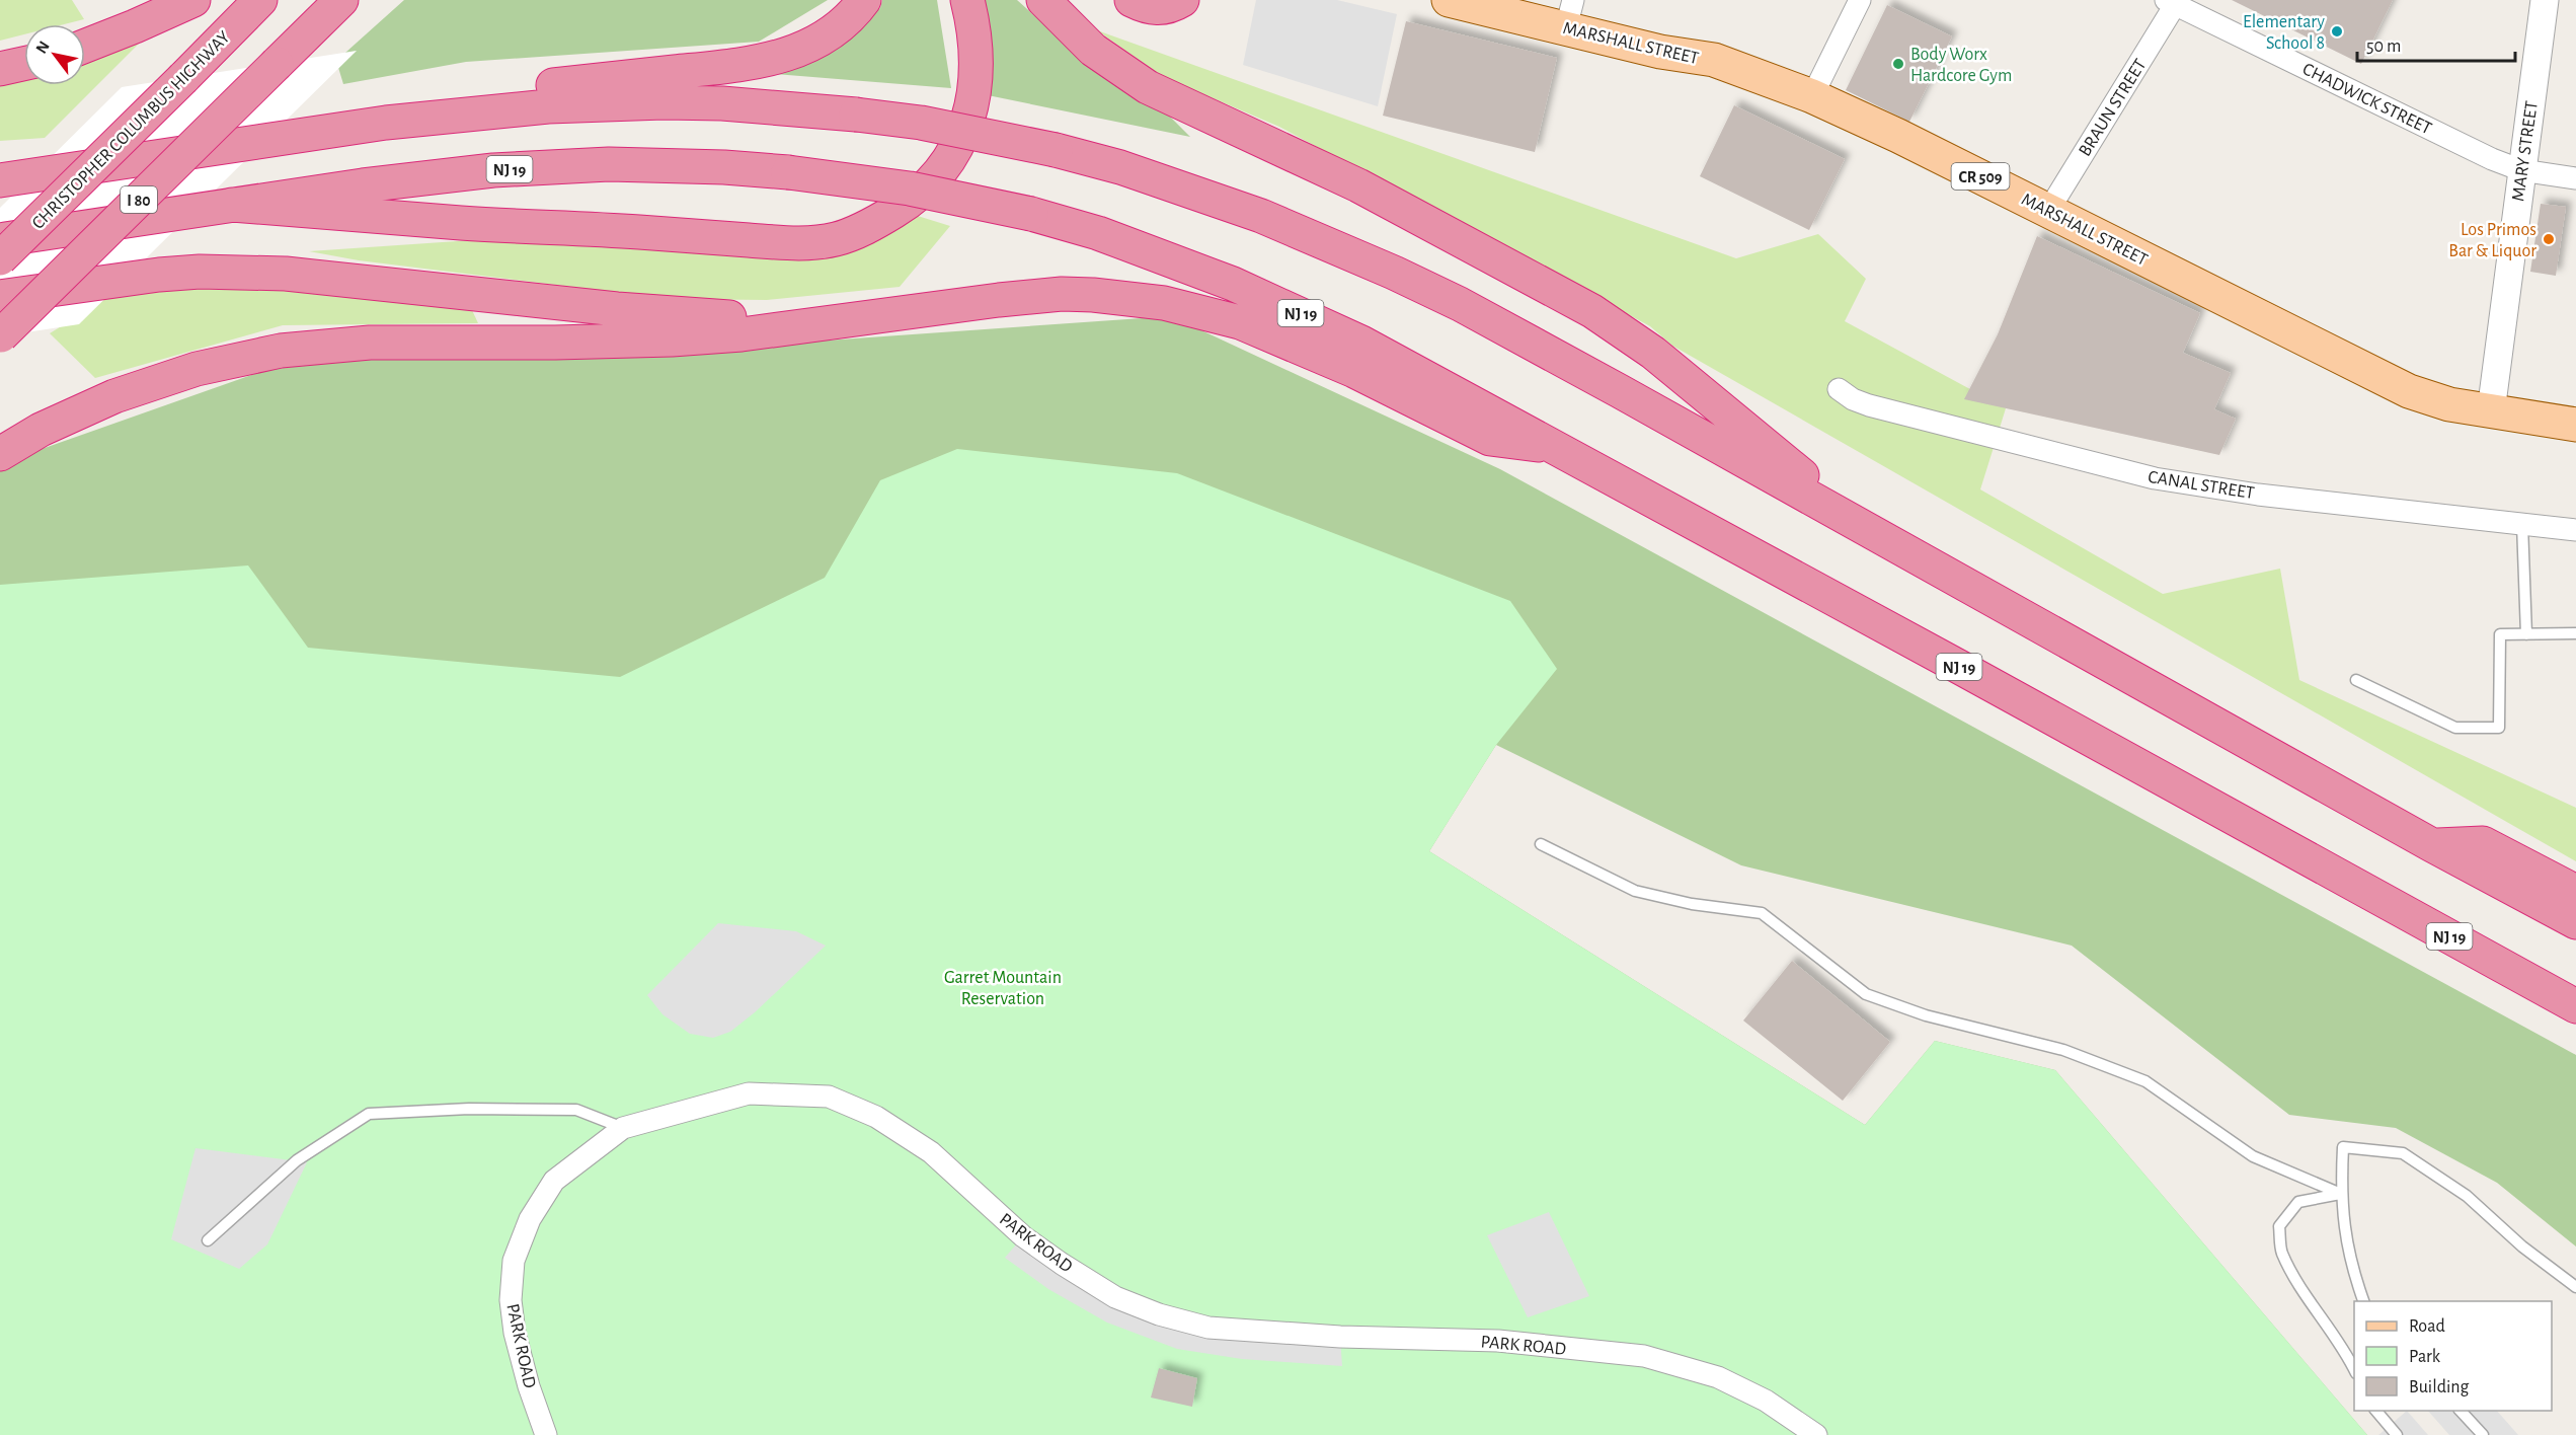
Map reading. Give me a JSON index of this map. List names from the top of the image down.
{
  "streets": {
    "highway": ["CHRISTOPHER COLUMBUS HIGHWAY", "NJ 19", "I 80"],
    "main road": ["MARSHALL STREET", "CR 509"],
    "street": [
      "CHADWICK STREET",
      "BRAUN STREET",
      "MARY STREET",
      "CANAL STREET",
      "PARK ROAD"
    ]
  },
  "crossings": [
    ["MARSHALL STREET", "BRAUN STREET"],
    ["MARSHALL STREET", "MARY STREET"],
    ["CHADWICK STREET", "BRAUN STREET"],
    ["CHADWICK STREET", "MARY STREET"]
  ],
  "parks": ["Garret Mountain Reservation"],
  "places": ["Elementary School 8", "Body Worx Hardcore Gym", "Los Primos Bar & Liquor"],
  "legend": ["Road", "Park", "Building"],
  "scale_bar": "50 m",
  "north": "top left"
}
